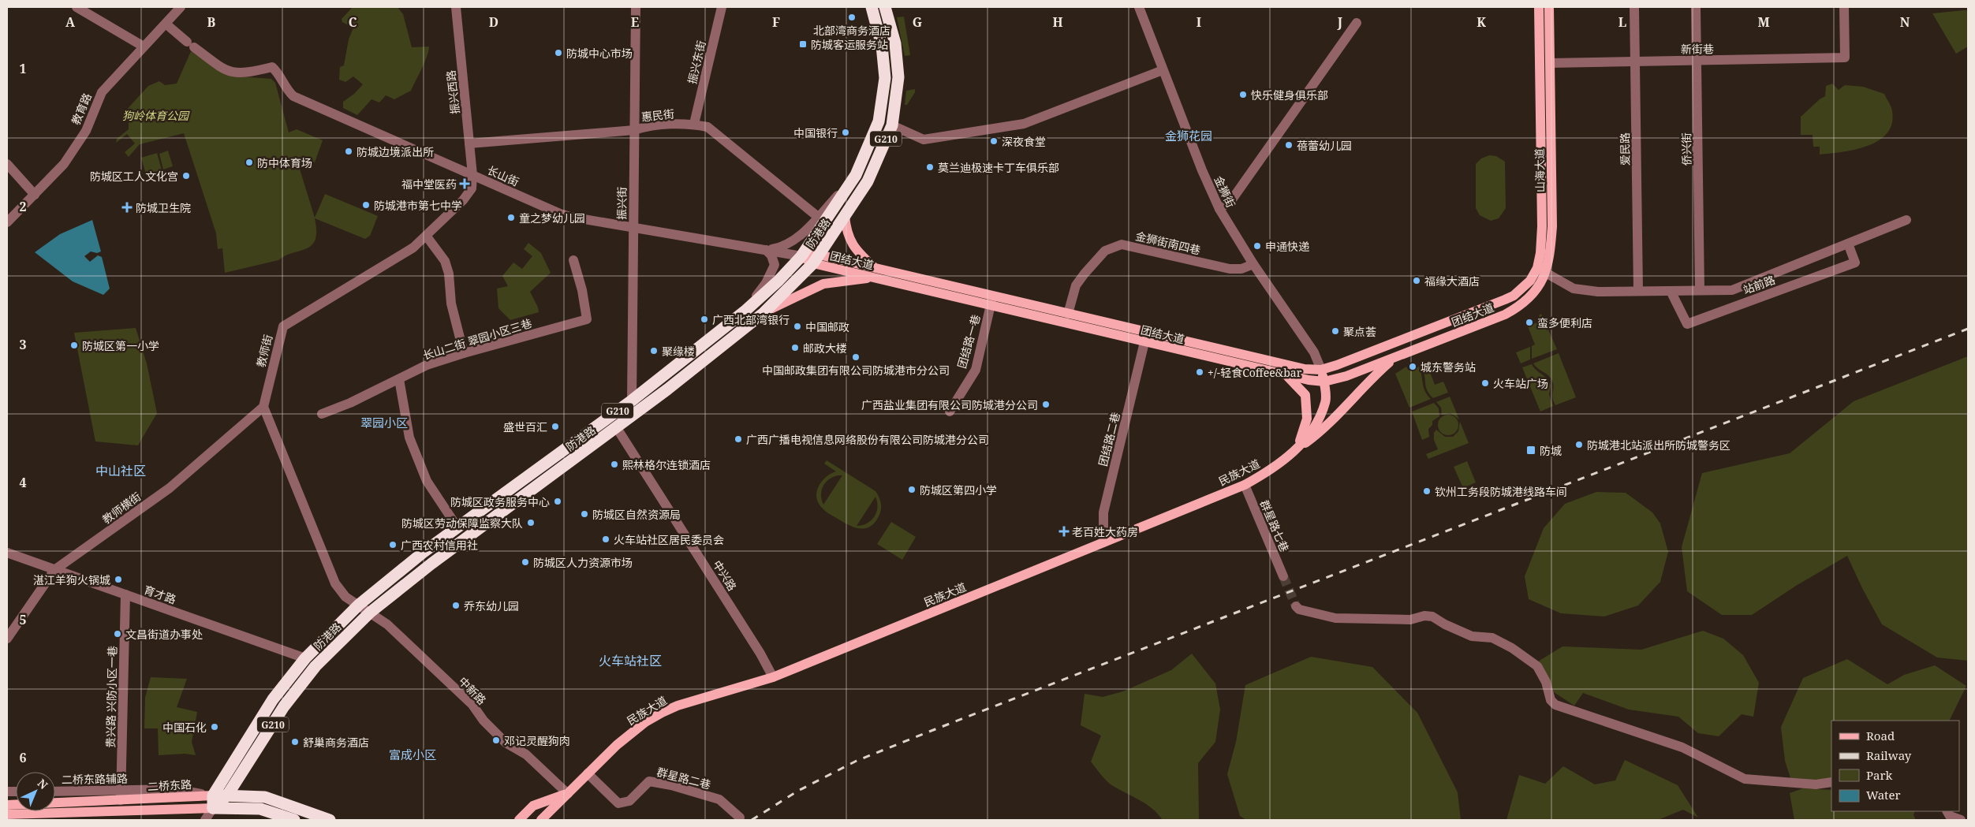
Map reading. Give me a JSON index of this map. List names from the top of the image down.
{
  "streets": {
    "highway": ["G210", "防港路", "二桥东路"],
    "main road": ["山海大道", "团结大道", "民族大道"],
    "street": [
      "新街巷",
      "振兴东街",
      "振兴西路",
      "教育路",
      "惠民街",
      "爱民路",
      "侨兴街",
      "长山街",
      "金狮街",
      "振兴街",
      "金狮街南四巷",
      "站前路",
      "长山二街 翠园小区三巷",
      "团结路一巷",
      "教师街",
      "团结路二巷",
      "教师横街",
      "群星路七巷",
      "中兴路",
      "育才路",
      "中新路",
      "贵兴路 兴防小区一巷",
      "群星路二巷",
      "二桥东路辅路"
    ]
  },
  "crossings": [
    ["新街巷", "爱民路"],
    ["新街巷", "侨兴街"],
    ["新街巷", "山海大道"],
    ["振兴东街", "惠民街"],
    ["振兴西路", "惠民街"],
    ["振兴西路", "长山街"],
    ["振兴西路", "教师街"],
    ["教育路", "长山街"],
    ["惠民街", "振兴街"],
    ["爱民路", "站前路"],
    ["侨兴街", "站前路"],
    ["山海大道", "团结大道"],
    ["山海大道", "站前路"],
    ["长山街", "振兴街"],
    ["长山街", "防港路"],
    ["长山街", "团结大道"],
    ["长山街", "教师街"],
    ["金狮街", "金狮街南四巷"],
    ["金狮街", "团结大道"],
    ["金狮街", "民族大道"],
    ["振兴街", "防港路"],
    ["防港路", "团结大道"],
    ["防港路", "中兴路"],
    ["防港路", "育才路"],
    ["防港路", "中新路"],
    ["防港路", "二桥东路"],
    ["金狮街南四巷", "团结大道"],
    ["团结大道", "团结路一巷"],
    ["团结大道", "团结路二巷"],
    ["团结大道", "民族大道"],
    ["教师街", "教师横街"],
    ["团结路二巷", "民族大道"],
    ["民族大道", "群星路七巷"],
    ["民族大道", "中兴路"],
    ["民族大道", "中新路"],
    ["民族大道", "群星路二巷"],
    ["教师横街", "育才路"],
    ["育才路", "贵兴路 兴防小区一巷"],
    ["贵兴路 兴防小区一巷", "二桥东路辅路"],
    ["贵兴路 兴防小区一巷", "二桥东路"],
    ["二桥东路辅路", "二桥东路"]
  ],
  "districts": [
    "金狮花园",
    "翠园小区",
    "中山社区",
    "火车站社区",
    "富成小区"
  ],
  "parks": ["狗岭体育公园"],
  "places": {
    "other": [
      "北部湾商务酒店",
      "防城中心市场",
      "快乐健身俱乐部",
      "中国银行",
      "深夜食堂",
      "蓓蕾幼儿园",
      "防城边境派出所",
      "防中体育场",
      "莫兰迪极速卡丁车俱乐部",
      "防城区工人文化宫",
      "防城港市第七中学",
      "童之梦幼儿园",
      "申通快递",
      "福缘大酒店",
      "广西北部湾银行",
      "蛮多便利店",
      "中国邮政",
      "聚点荟",
      "防城区第一小学",
      "邮政大楼",
      "聚缘楼",
      "中国邮政集团有限公司防城港市分公司",
      "城东警务站",
      "+/-轻食Coffee&bar",
      "火车站广场",
      "广西盐业集团有限公司防城港分公司",
      "盛世百汇",
      "广西广播电视信息网络股份有限公司防城港分公司",
      "防城港北站派出所防城警务区",
      "熙林格尔连锁酒店",
      "防城区第四小学",
      "钦州工务段防城港线路车间",
      "防城区政务服务中心",
      "防城区自然资源局",
      "防城区劳动保障监察大队",
      "火车站社区居民委员会",
      "广西农村信用社",
      "防城区人力资源市场",
      "湛江羊狗火锅城",
      "乔东幼儿园",
      "文昌街道办事处",
      "中国石化",
      "邓记灵醒狗肉",
      "舒巢商务酒店"
    ],
    "transit": ["防城客运服务站", "防城"],
    "health": ["福中堂医药", "防城卫生院", "老百姓大药房"]
  },
  "legend": [
    "Road",
    "Railway",
    "Park",
    "Water"
  ],
  "north": "top right",
  "grid": {
    "columns": [
      "A",
      "B",
      "C",
      "D",
      "E",
      "F",
      "G",
      "H",
      "I",
      "J",
      "K",
      "L",
      "M",
      "N"
    ],
    "rows": [
      "1",
      "2",
      "3",
      "4",
      "5",
      "6"
    ]
  }
}
